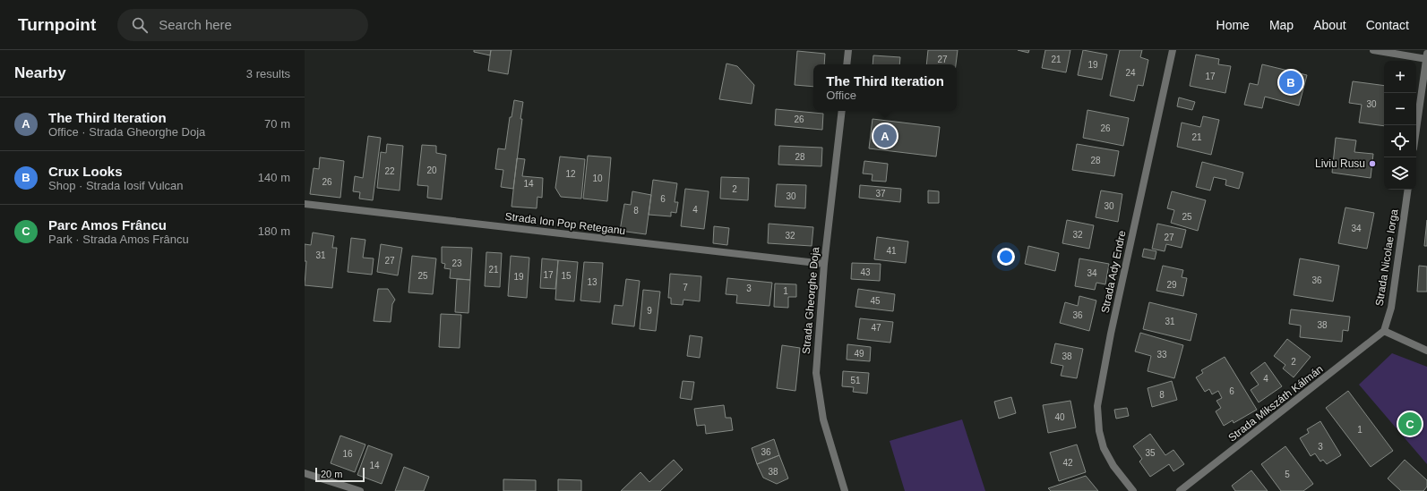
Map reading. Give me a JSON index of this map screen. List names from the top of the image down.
{
  "streets": {
    "street": [
      "Strada Ion Pop Reteganu",
      "Strada Nicolae Iorga",
      "Strada Ady Endre",
      "Strada Gheorghe Doja",
      "Strada Mikszáth Kálmán"
    ]
  },
  "crossings": [
    ["Strada Ion Pop Reteganu", "Strada Gheorghe Doja"],
    ["Strada Nicolae Iorga", "Strada Mikszáth Kálmán"]
  ],
  "places": ["Liviu Rusu"],
  "house_numbers": [
    "27",
    "21",
    "19",
    "24",
    "17",
    "30",
    "26",
    "26",
    "21",
    "28",
    "28",
    "20",
    "22",
    "12",
    "10",
    "26",
    "14",
    "2",
    "37",
    "30",
    "6",
    "30",
    "4",
    "8",
    "25",
    "34",
    "32",
    "32",
    "27",
    "41",
    "31",
    "27",
    "23",
    "21",
    "43",
    "34",
    "17",
    "25",
    "15",
    "19",
    "36",
    "13",
    "29",
    "7",
    "3",
    "1",
    "45",
    "9",
    "36",
    "31",
    "38",
    "47",
    "49",
    "33",
    "38",
    "2",
    "4",
    "51",
    "6",
    "8",
    "40",
    "1",
    "3",
    "36",
    "35",
    "16",
    "42",
    "14",
    "38",
    "5"
  ],
  "scale_bar": "20 m",
  "page": {
    "header": "Turnpoint",
    "search": "Search here",
    "nav": [
      "Home",
      "Map",
      "About",
      "Contact"
    ],
    "heading": ["Nearby", "3 results"],
    "map_buttons": ["+", "−"],
    "popup": ["The Third Iteration", "Office"],
    "pins": ["B", "A", "C"],
    "list": [
      {
        "mark": "A",
        "name": "The Third Iteration",
        "note": "Office · Strada Gheorghe Doja",
        "value": "70 m"
      },
      {
        "mark": "B",
        "name": "Crux Looks",
        "note": "Shop · Strada Iosif Vulcan",
        "value": "140 m"
      },
      {
        "mark": "C",
        "name": "Parc Amos Frâncu",
        "note": "Park · Strada Amos Frâncu",
        "value": "180 m"
      }
    ],
    "scale": "20 m"
  }
}
